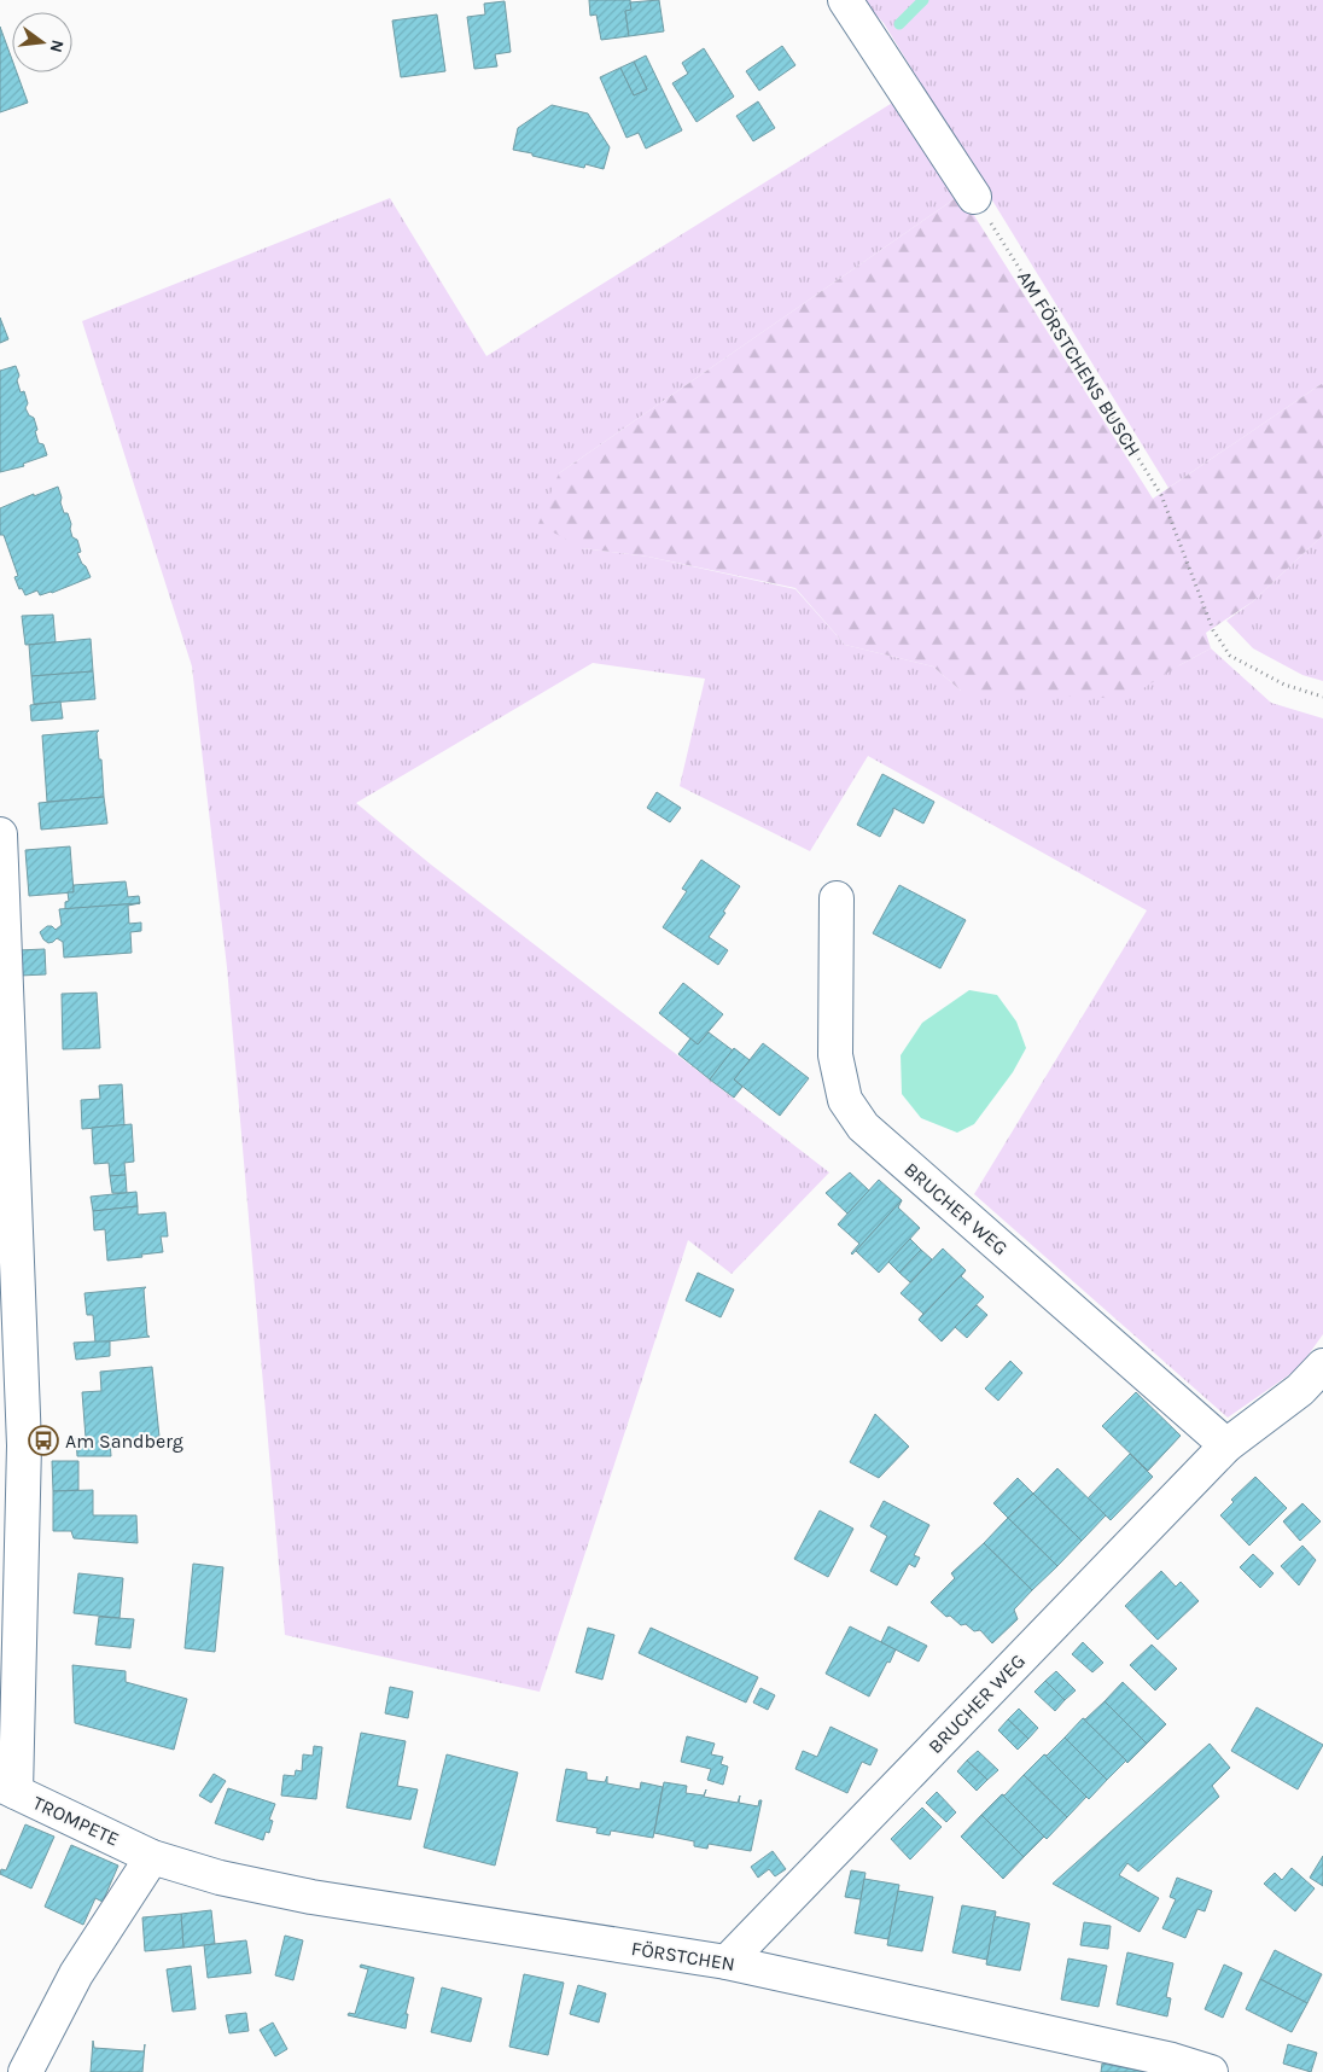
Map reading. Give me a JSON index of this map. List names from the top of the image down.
{
  "streets": {
    "street": ["BRUCHER WEG", "TROMPETE", "FÖRSTCHEN"],
    "path": ["AM FÖRSTCHENS BUSCH"]
  },
  "crossings": [
    ["BRUCHER WEG", "FÖRSTCHEN"],
    ["TROMPETE", "FÖRSTCHEN"]
  ],
  "places": {
    "bus stop": ["Am Sandberg"]
  },
  "north": "right"
}
